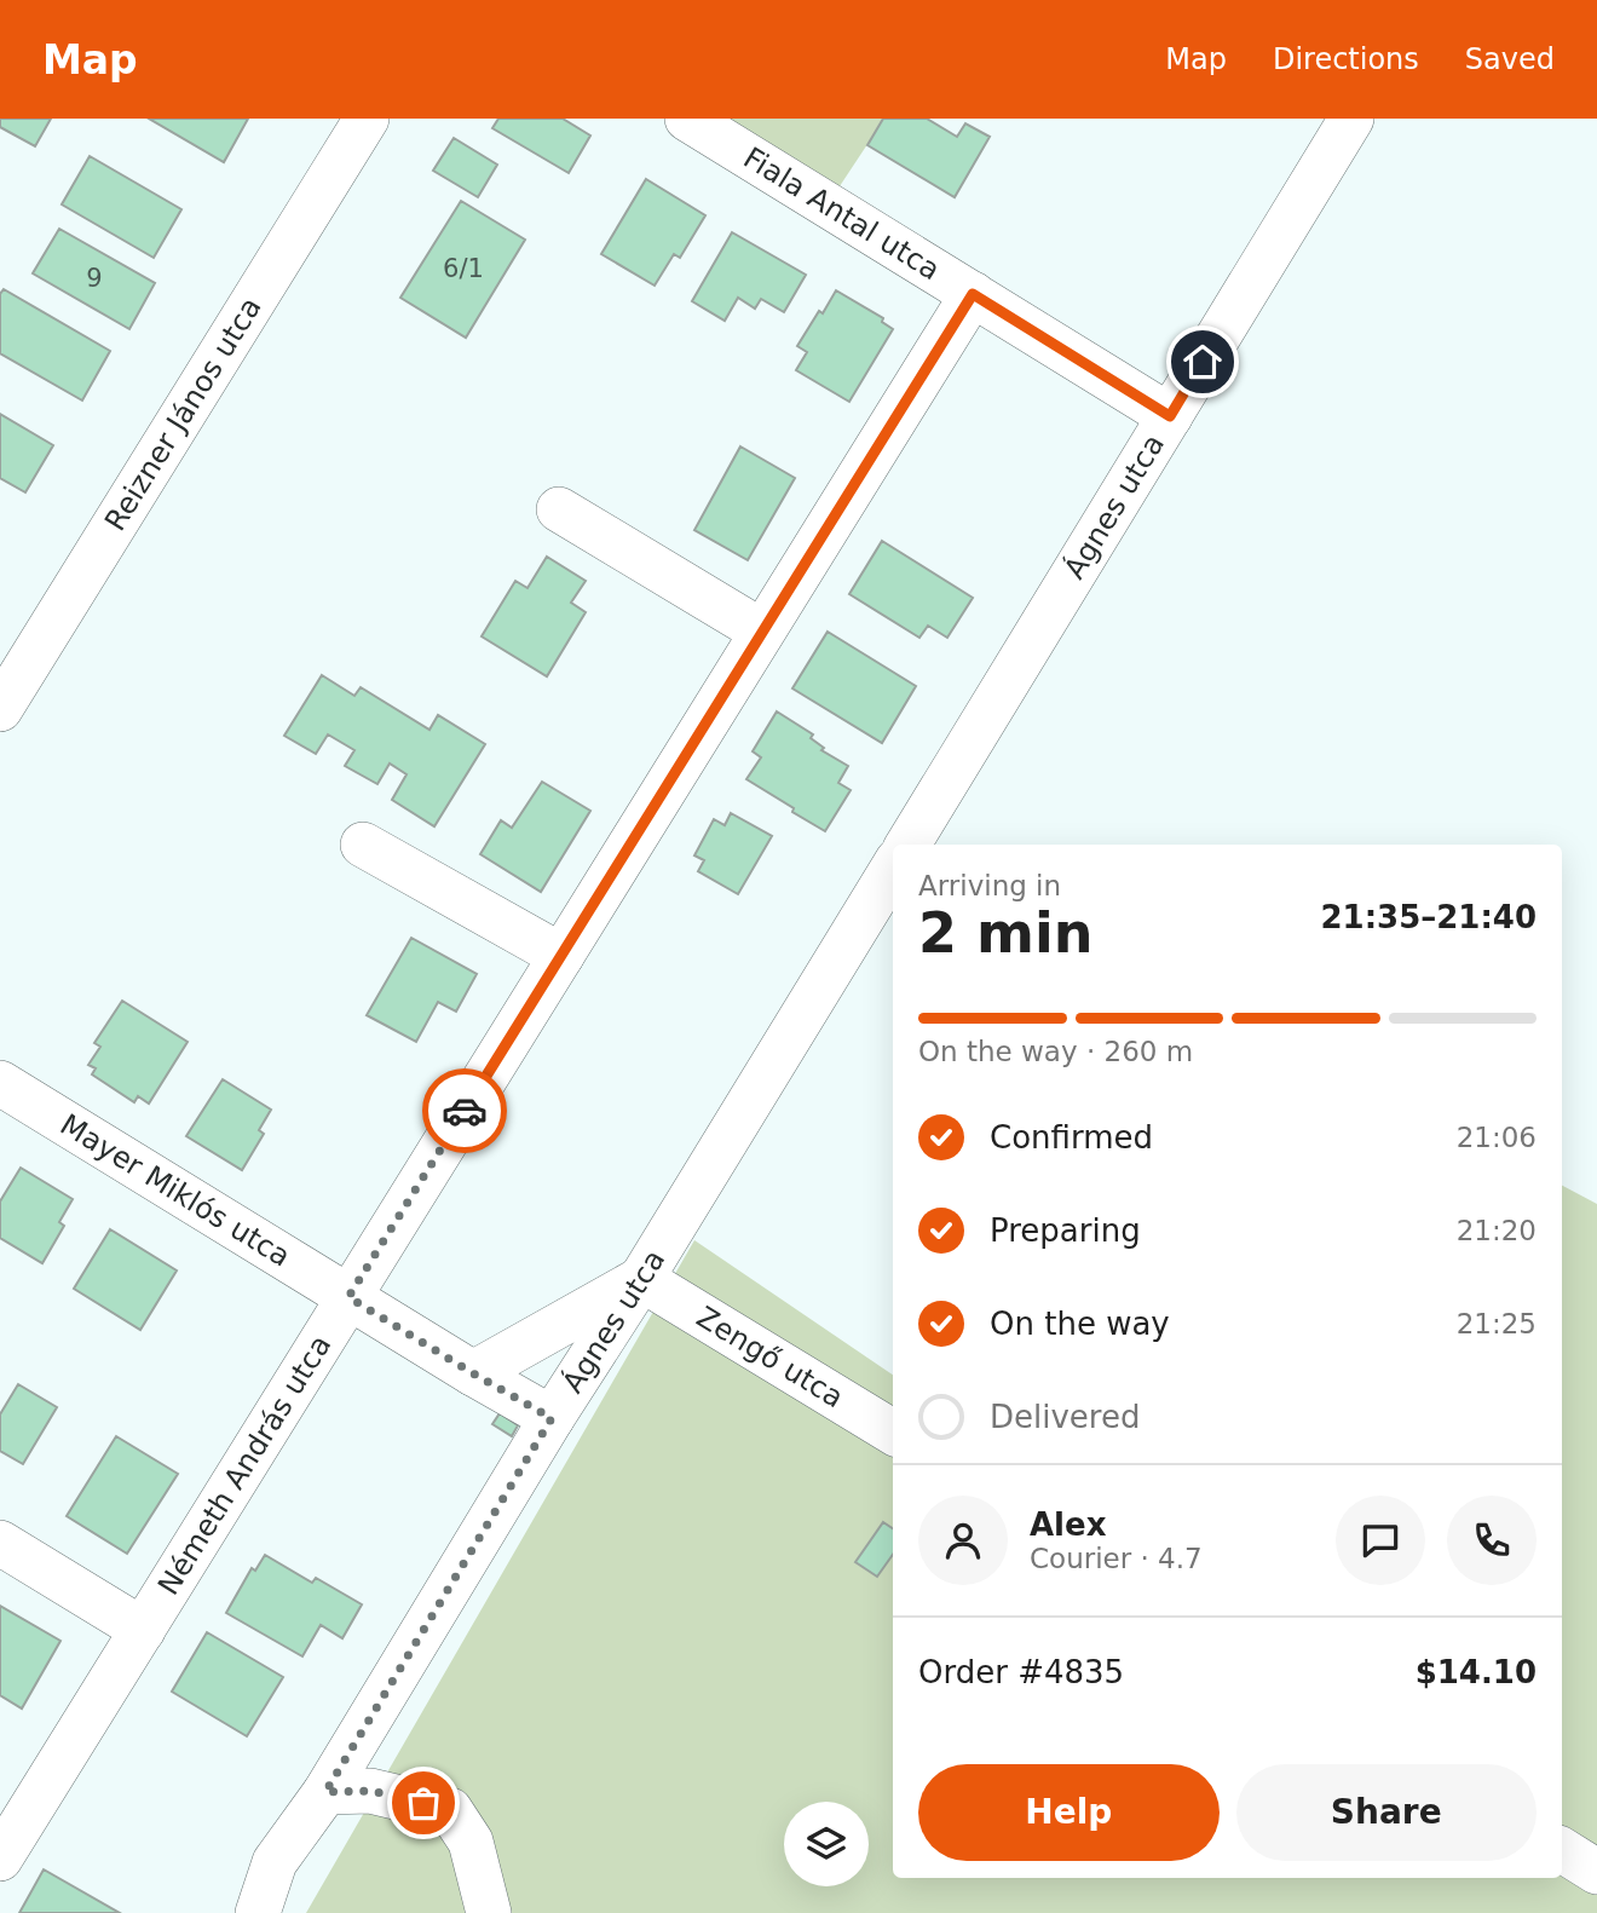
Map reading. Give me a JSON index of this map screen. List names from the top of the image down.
{
  "streets": {
    "street": [
      "Fiala Antal utca",
      "Reizner János utca",
      "Ágnes utca",
      "Mayer Miklós utca",
      "Zengő utca",
      "Németh András utca"
    ]
  },
  "crossings": [
    ["Fiala Antal utca", "Ágnes utca"],
    ["Fiala Antal utca", "Németh András utca"],
    ["Ágnes utca", "Mayer Miklós utca"],
    ["Ágnes utca", "Zengő utca"],
    ["Mayer Miklós utca", "Németh András utca"]
  ],
  "house_numbers": ["6/1", "9"],
  "page": {
    "header": "Map",
    "nav": ["Map", "Directions", "Saved"],
    "heading": ["2 min", "Arriving in", "21:35–21:40"],
    "panel": [
      "Alex",
      "Courier · 4.7",
      "Order #4835",
      "$14.10"
    ],
    "bar": "On the way · 260 m",
    "list": [
      ["Confirmed", "21:06"],
      ["Preparing", "21:20"],
      ["On the way", "21:25"],
      "Delivered"
    ],
    "buttons": ["Help", "Share"]
  }
}
